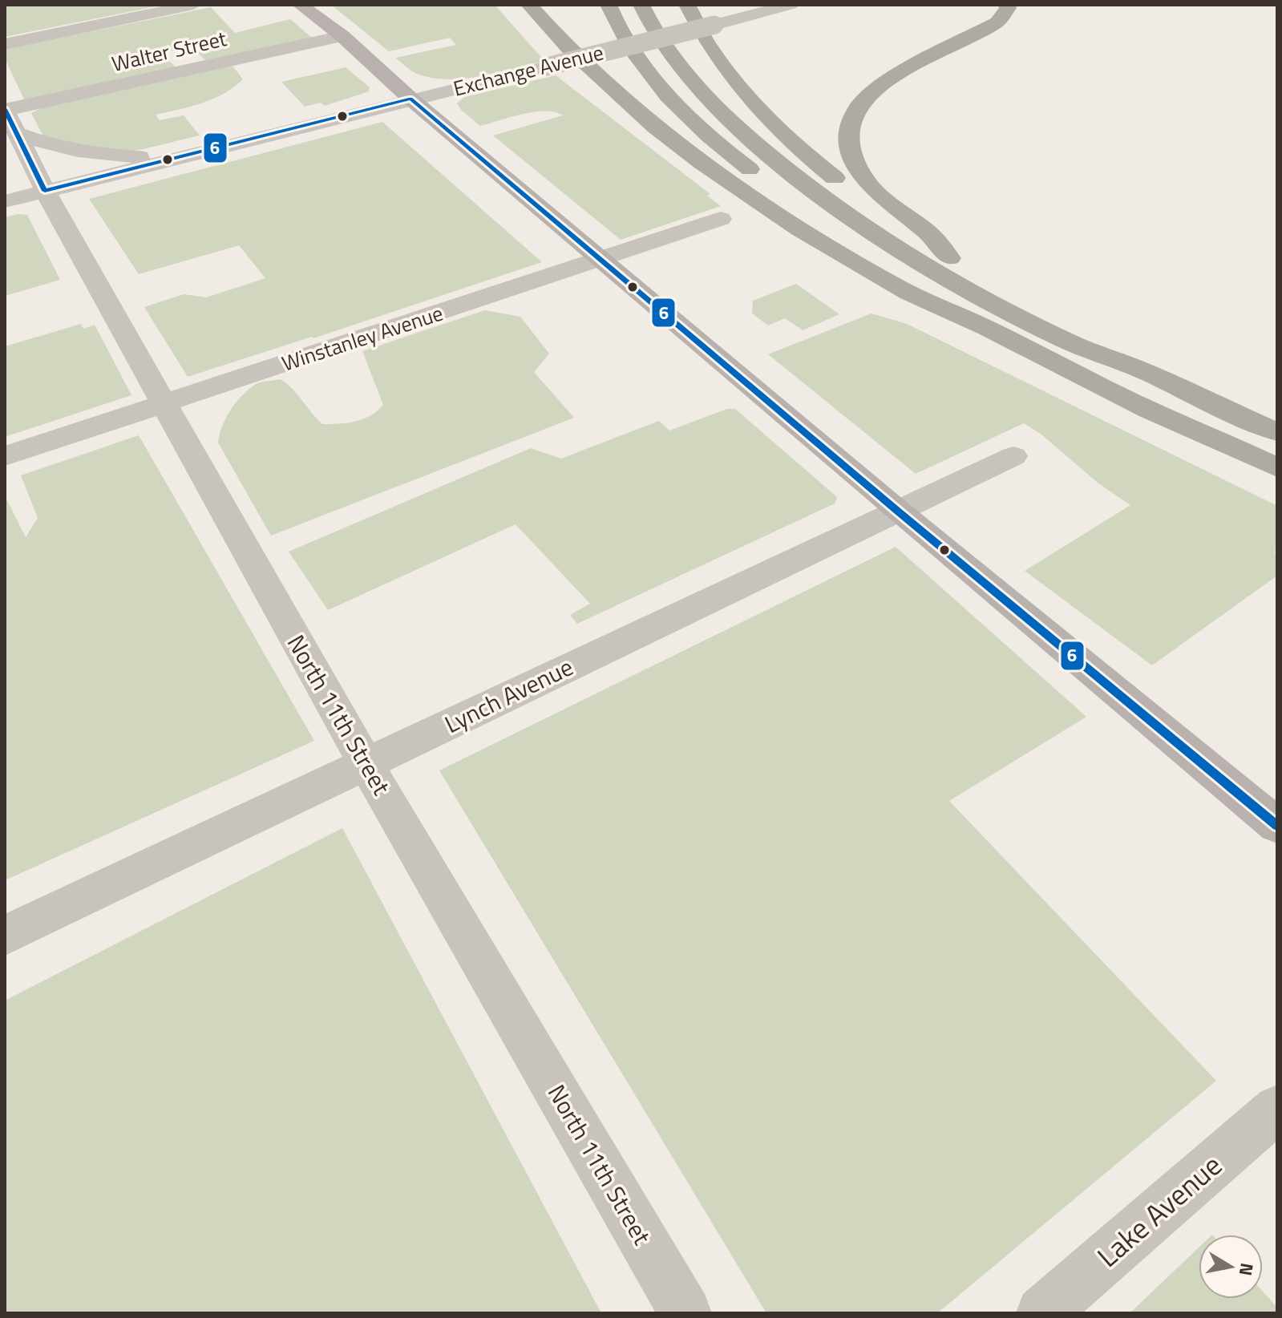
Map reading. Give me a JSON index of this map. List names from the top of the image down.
{
  "streets": {
    "street": [
      "Walter Street",
      "Exchange Avenue",
      "Winstanley Avenue",
      "Lynch Avenue",
      "North 11th Street",
      "Lake Avenue"
    ]
  },
  "crossings": [
    ["Walter Street", "North 11th Street"],
    ["Exchange Avenue", "North 11th Street"],
    ["Winstanley Avenue", "North 11th Street"],
    ["Lynch Avenue", "North 11th Street"]
  ],
  "lines": ["transit line 6"],
  "north": "right"
}
